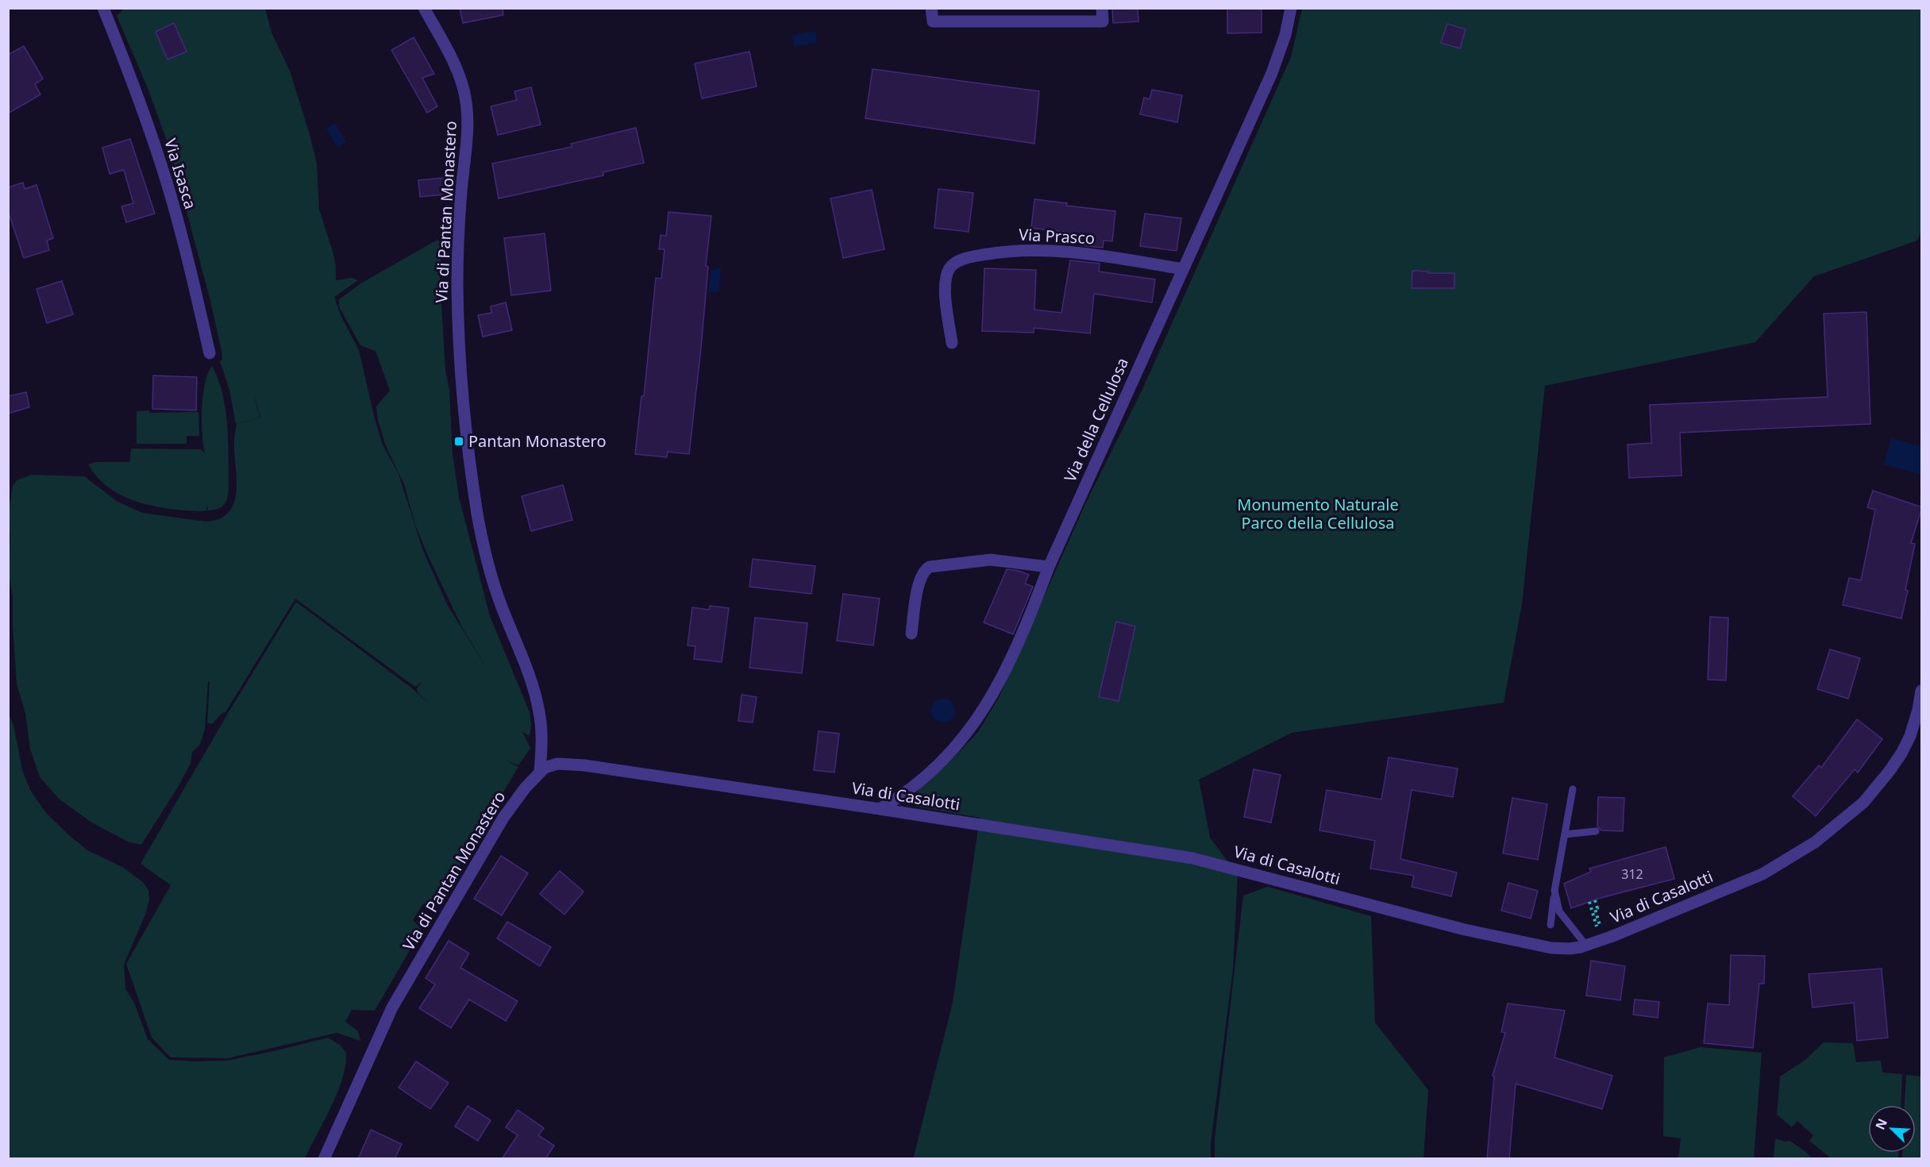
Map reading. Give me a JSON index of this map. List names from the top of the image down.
{
  "streets": {
    "street": [
      "Via Isasca",
      "Via di Pantan Monastero",
      "Via Prasco",
      "Via della Cellulosa",
      "Via di Casalotti"
    ]
  },
  "crossings": [
    ["Via di Pantan Monastero", "Via di Casalotti"],
    ["Via Prasco", "Via della Cellulosa"],
    ["Via della Cellulosa", "Via di Casalotti"]
  ],
  "parks": ["Monumento Naturale Parco della Cellulosa"],
  "places": {
    "transit": ["Pantan Monastero"]
  },
  "house_numbers": ["312"],
  "north": "top left"
}
